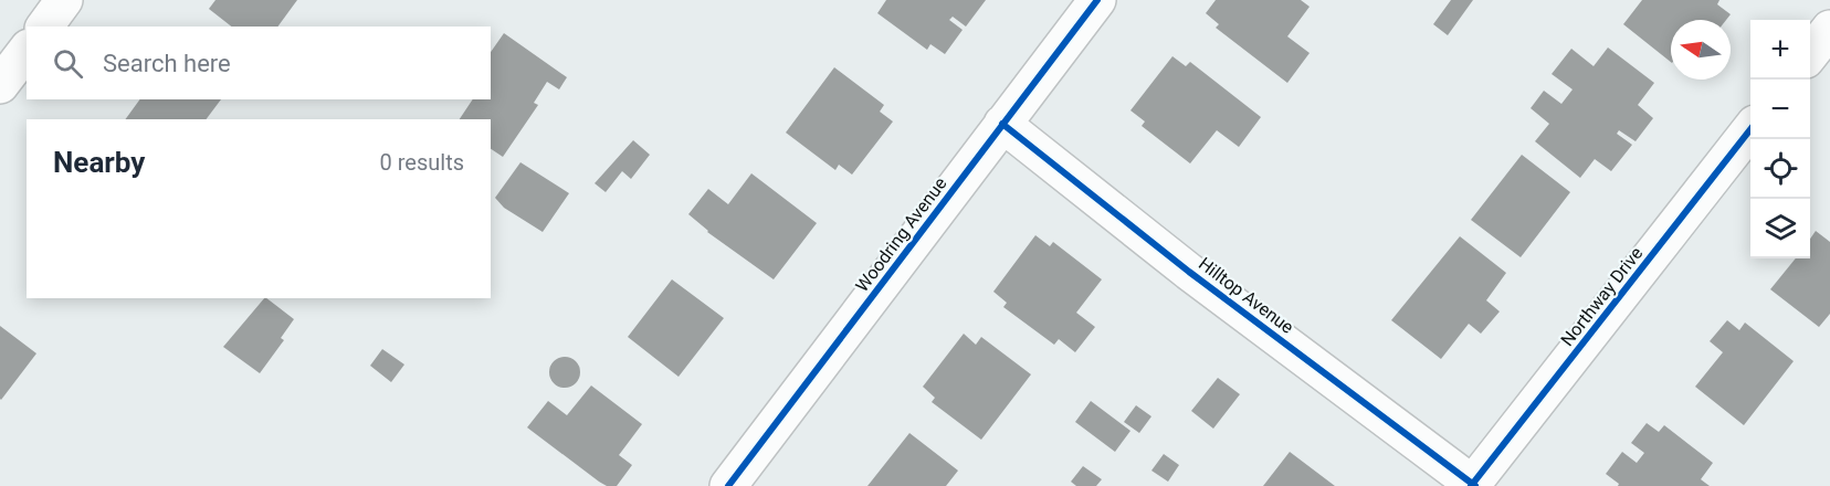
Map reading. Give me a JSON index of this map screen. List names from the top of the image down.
{
  "streets": {
    "street": ["Woodring Avenue", "Hilltop Avenue", "Northway Drive"]
  },
  "crossings": [
    ["Woodring Avenue", "Hilltop Avenue"],
    ["Hilltop Avenue", "Northway Drive"]
  ],
  "north": "left",
  "page": {
    "map_buttons": ["+", "−"],
    "search": "Search here",
    "heading": ["Nearby", "0 results"]
  }
}
